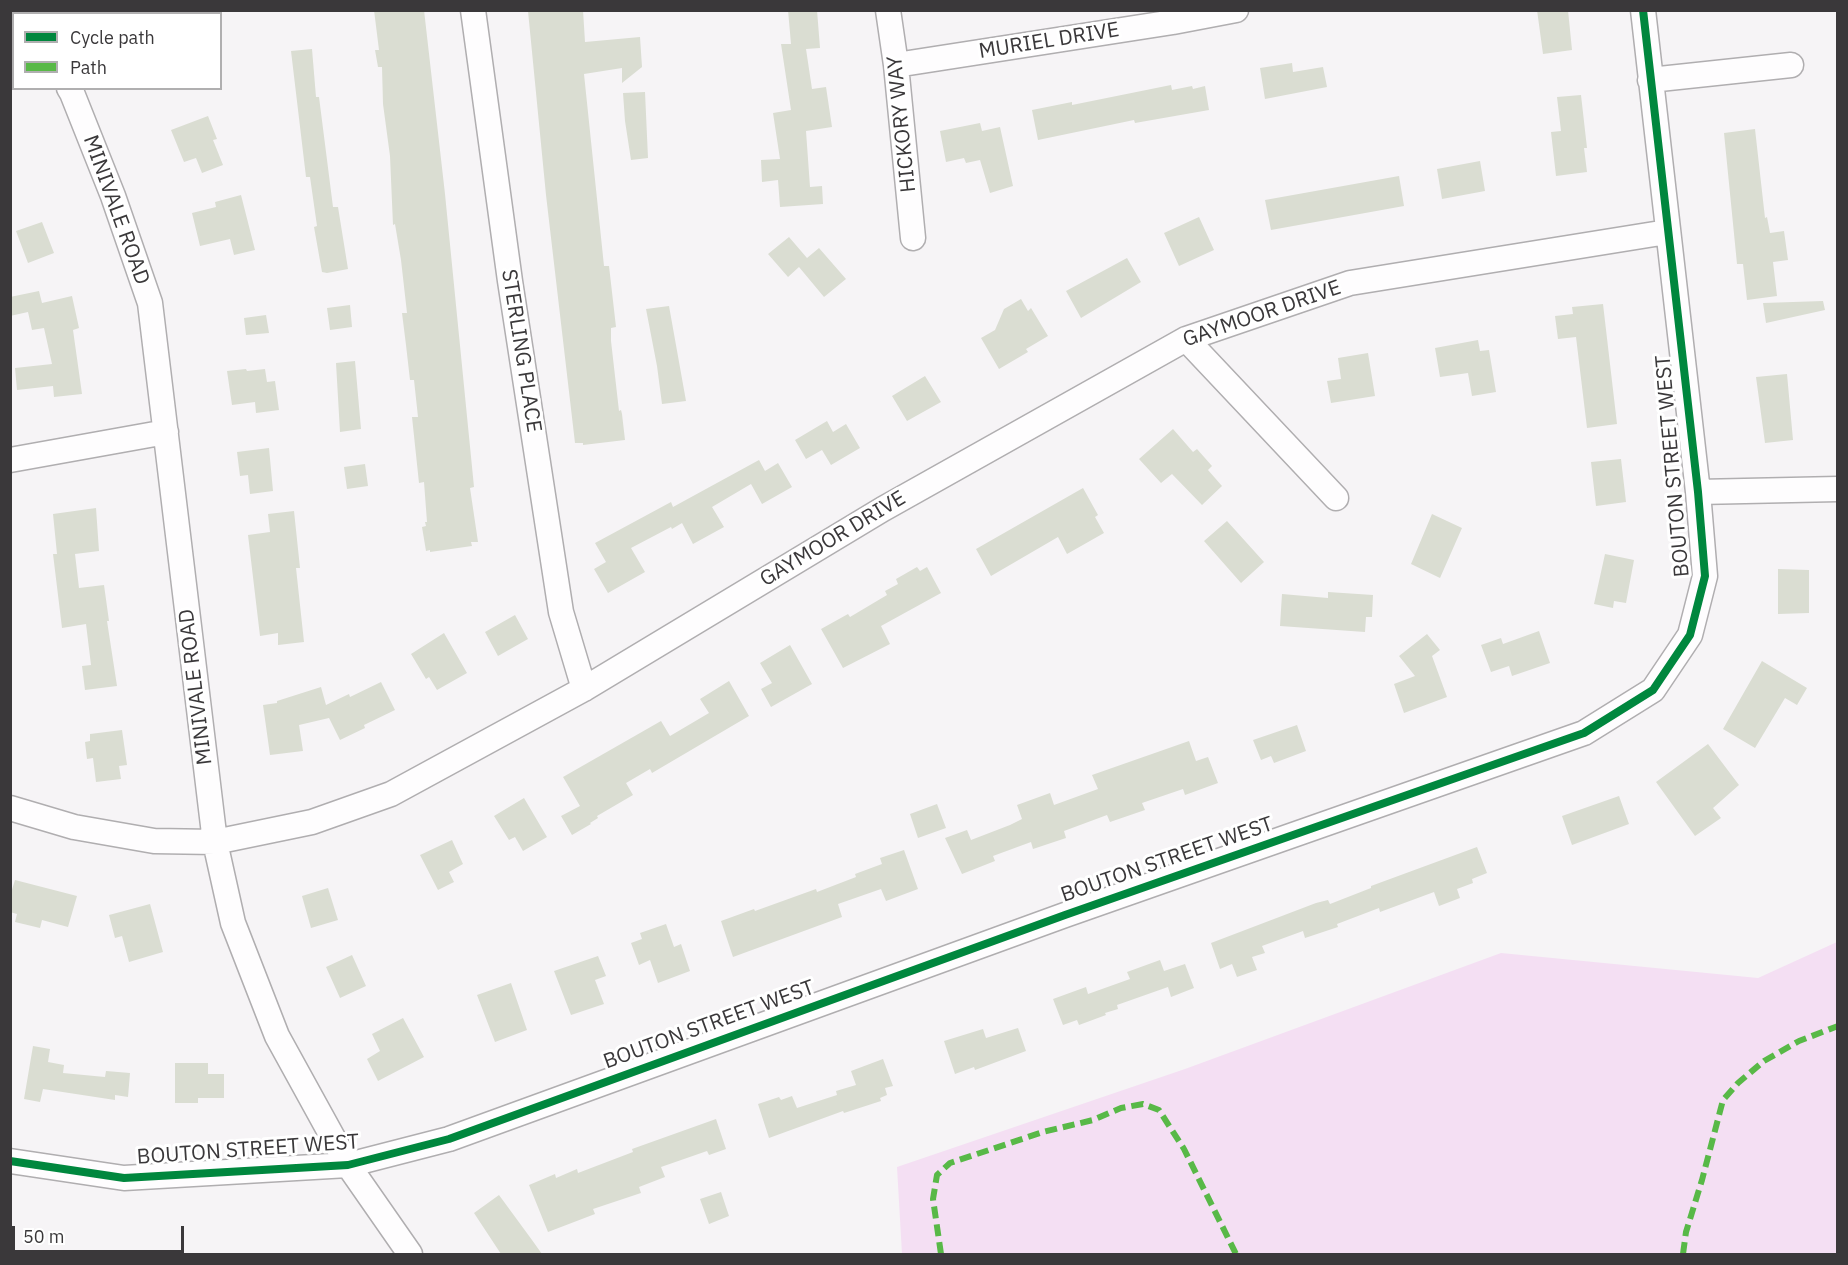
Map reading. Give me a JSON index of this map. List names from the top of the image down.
{
  "streets": {
    "street": [
      "MURIEL DRIVE",
      "HICKORY WAY",
      "MINIVALE ROAD",
      "GAYMOOR DRIVE",
      "STERLING PLACE",
      "BOUTON STREET WEST"
    ]
  },
  "crossings": [
    ["MURIEL DRIVE", "HICKORY WAY"],
    ["MINIVALE ROAD", "GAYMOOR DRIVE"],
    ["MINIVALE ROAD", "BOUTON STREET WEST"],
    ["GAYMOOR DRIVE", "STERLING PLACE"],
    ["GAYMOOR DRIVE", "BOUTON STREET WEST"]
  ],
  "legend": ["Cycle path", "Path"],
  "scale_bar": "50 m"
}
